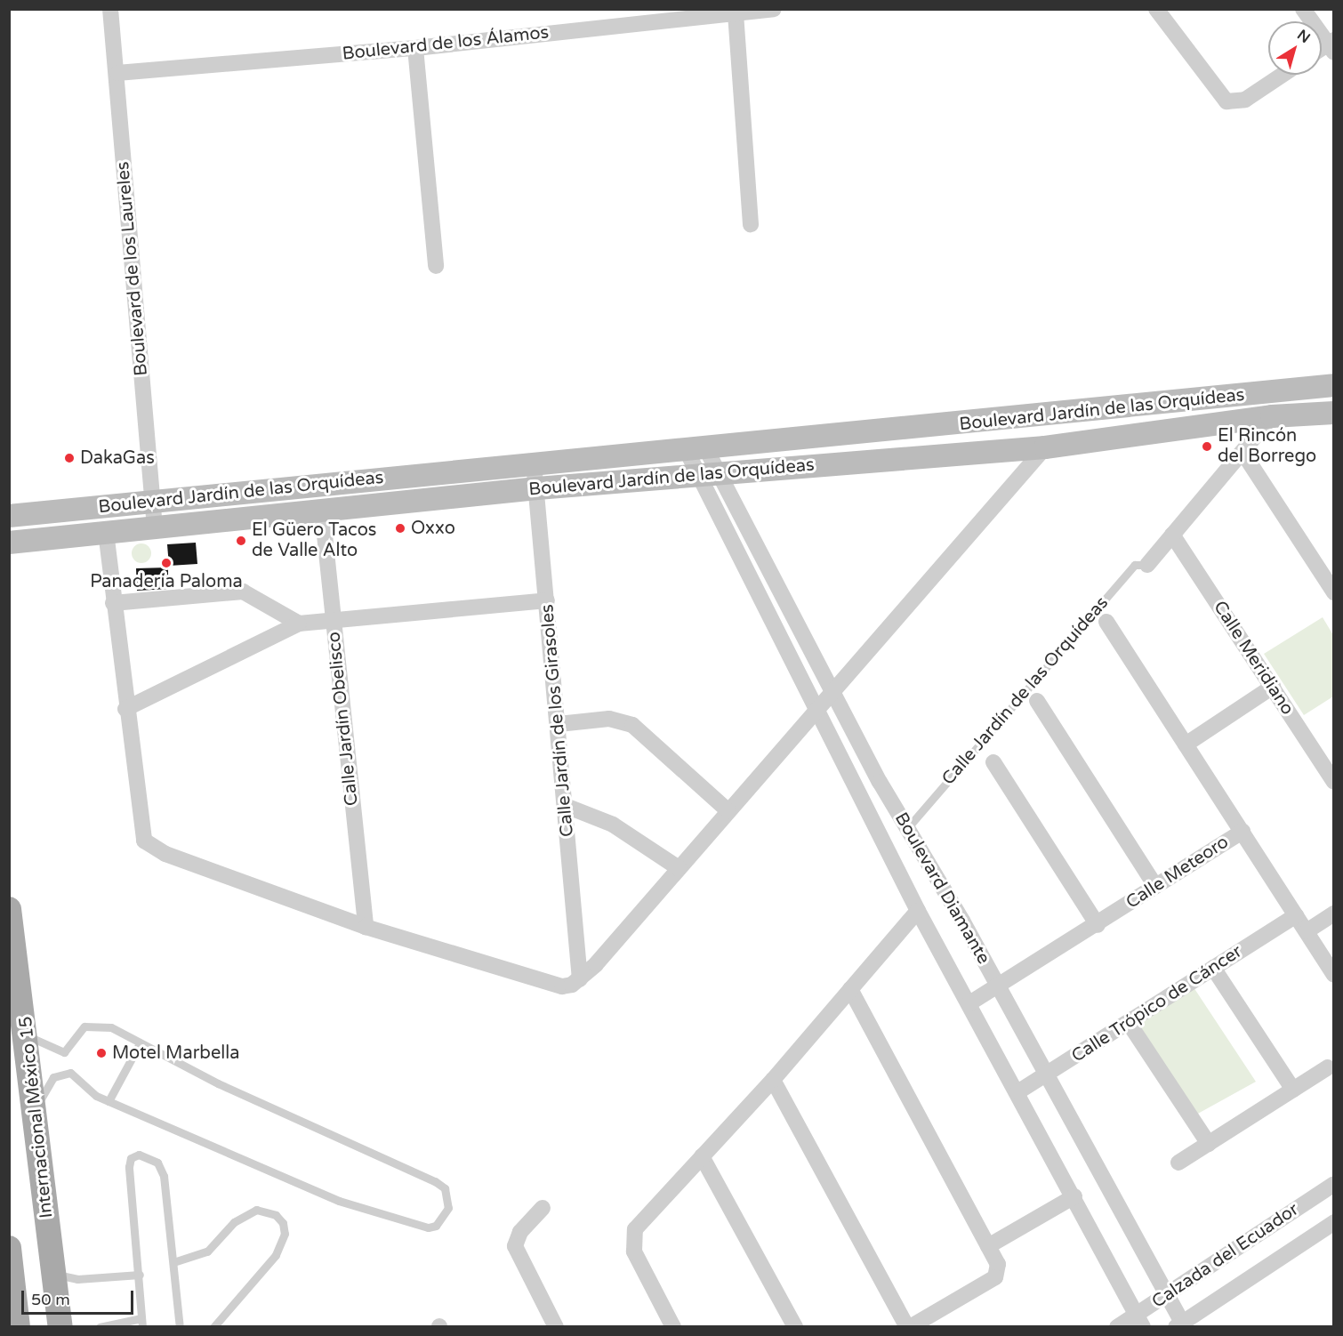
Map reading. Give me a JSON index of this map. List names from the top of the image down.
{
  "streets": {
    "main road": ["Internacional México 15"],
    "street": [
      "Boulevard de los Álamos",
      "Boulevard de los Laureles",
      "Boulevard Jardín de las Orquídeas",
      "Calle Meridiano",
      "Calle Jardín Obelisco",
      "Calle Jardín de los Girasoles",
      "Calle Meteoro",
      "Boulevard Diamante",
      "Calle Trópico de Cáncer",
      "Calzada del Ecuador"
    ],
    "lane": ["Calle Jardín de las Orquídeas"]
  },
  "crossings": [
    ["Boulevard de los Álamos", "Boulevard de los Laureles"],
    ["Boulevard de los Laureles", "Boulevard Jardín de las Orquídeas"],
    ["Boulevard Jardín de las Orquídeas", "Calle Jardín Obelisco"],
    ["Boulevard Jardín de las Orquídeas", "Calle Jardín de los Girasoles"],
    ["Boulevard Jardín de las Orquídeas", "Boulevard Diamante"],
    ["Calle Jardín de las Orquídeas", "Boulevard Diamante"],
    ["Calle Meteoro", "Boulevard Diamante"],
    ["Calle Meteoro", "Calle Trópico de Cáncer"],
    ["Boulevard Diamante", "Calle Trópico de Cáncer"],
    ["Boulevard Diamante", "Calzada del Ecuador"]
  ],
  "places": [
    "El Rincón del Borrego",
    "DakaGas",
    "Oxxo",
    "El Güero Tacos de Valle Alto",
    "Panadería Paloma",
    "Motel Marbella"
  ],
  "scale_bar": "50 m",
  "north": "top right"
}
